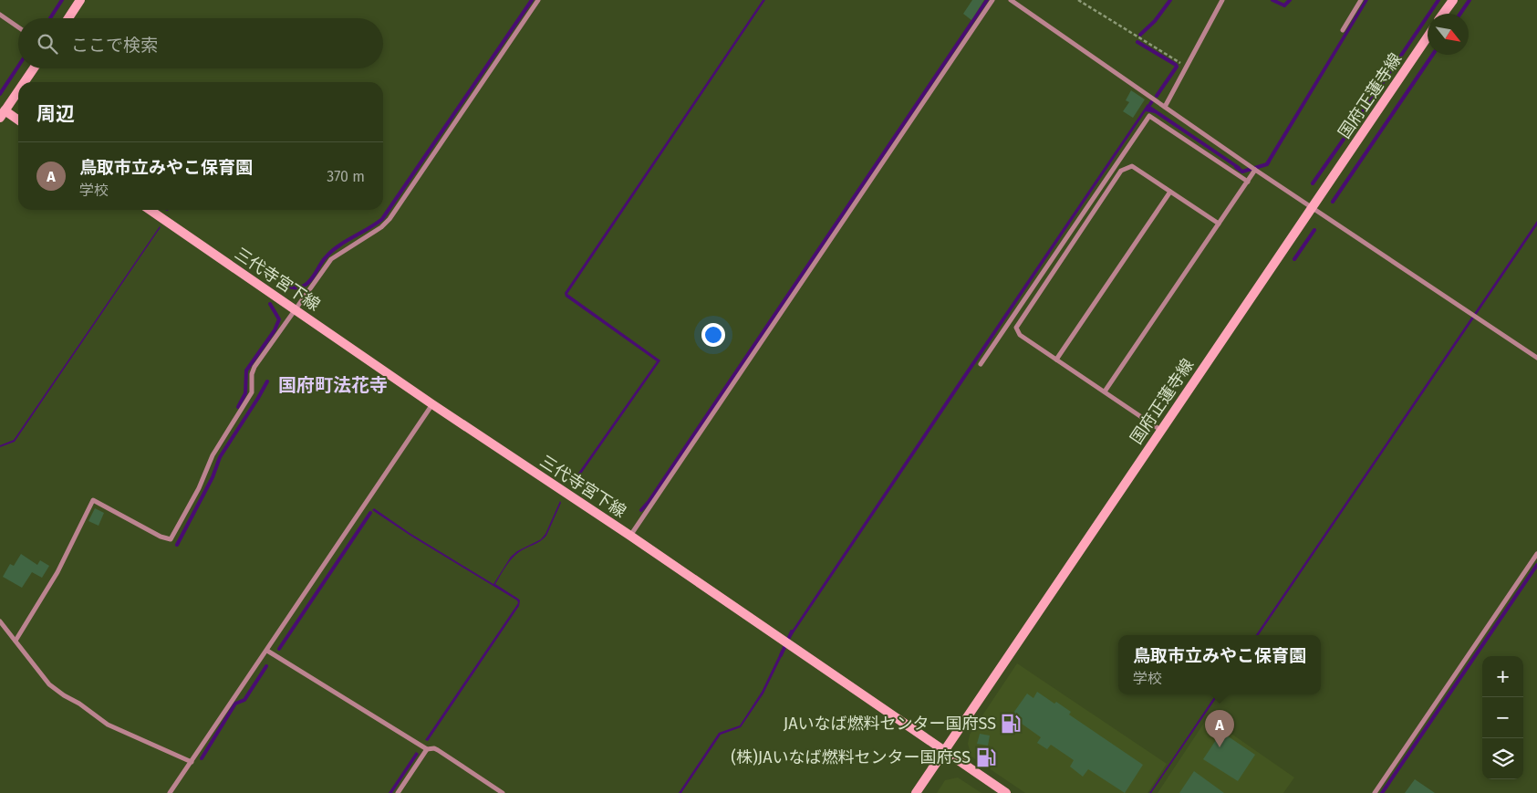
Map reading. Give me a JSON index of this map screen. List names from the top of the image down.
{
  "streets": {
    "main road": ["国府正蓮寺線", "三代寺宮下線"]
  },
  "crossings": [
    ["国府正蓮寺線", "三代寺宮下線"]
  ],
  "districts": ["国府町法花寺"],
  "places": {
    "fuel station": ["JAいなば燃料センター国府SS", "(株)JAいなば燃料センター国府SS"]
  },
  "north": "bottom right",
  "page": {
    "search": "ここで検索",
    "heading": "周辺",
    "list": [
      {
        "mark": "A",
        "name": "鳥取市立みやこ保育園",
        "note": "学校",
        "value": "370 m"
      }
    ],
    "popup": ["鳥取市立みやこ保育園", "学校"],
    "map_buttons": ["+", "−"],
    "pins": "A"
  }
}
